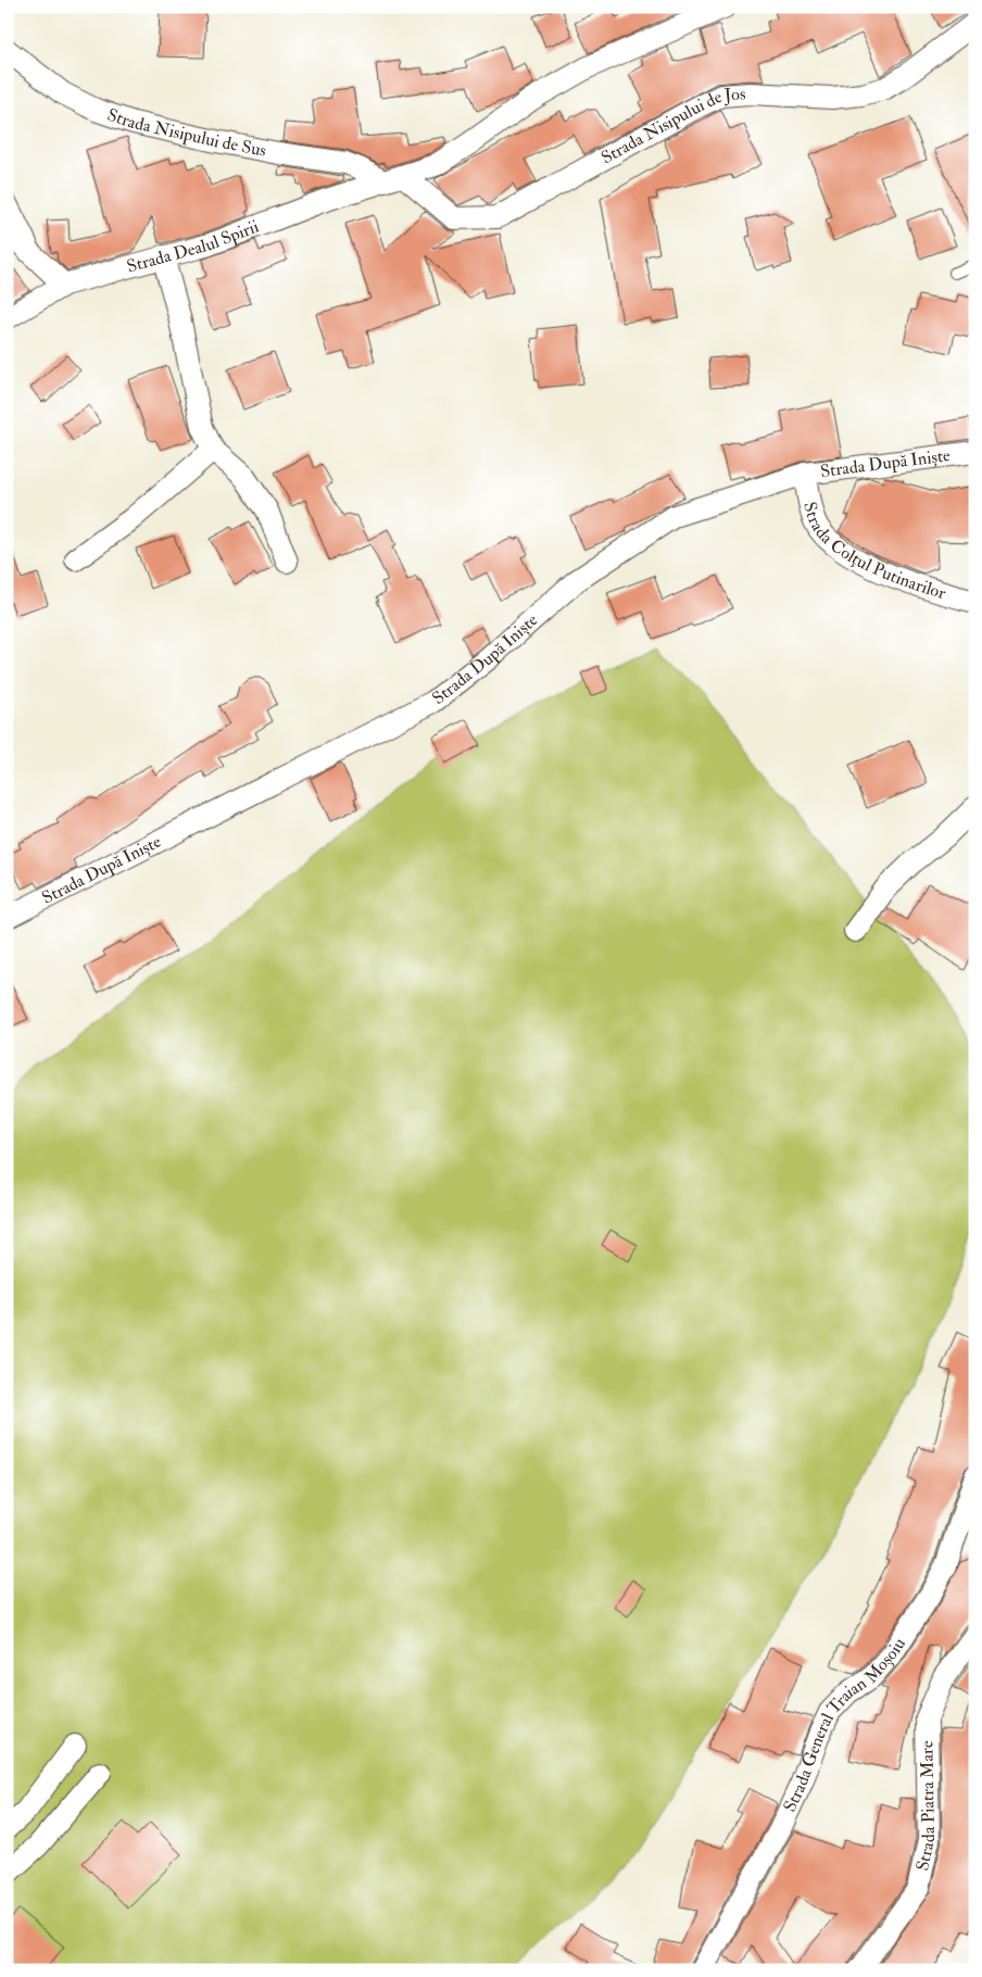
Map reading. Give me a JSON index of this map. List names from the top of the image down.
{
  "streets": {
    "street": [
      "Strada Nisipului de Jos",
      "Strada Nisipului de Sus",
      "Strada Dealul Spirii",
      "Strada După Iniște",
      "Strada Colțul Putinarilor",
      "Strada General Traian Moșoiu",
      "Strada Piatra Mare"
    ]
  },
  "crossings": [
    ["Strada Nisipului de Sus", "Strada Dealul Spirii"],
    ["Strada După Iniște", "Strada Colțul Putinarilor"]
  ]
}
